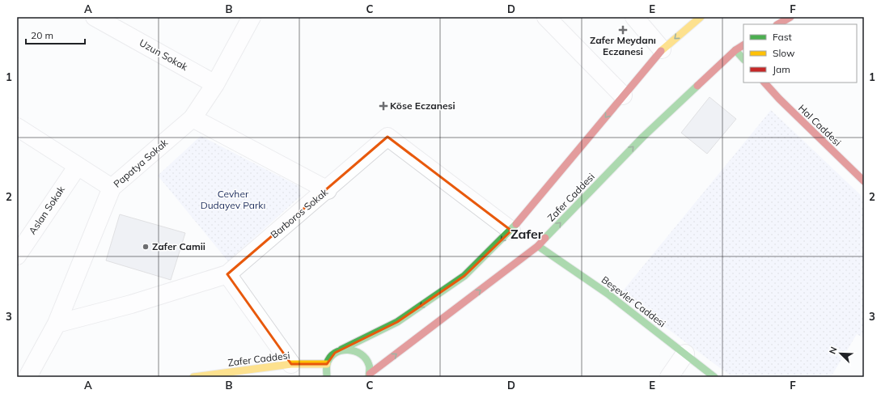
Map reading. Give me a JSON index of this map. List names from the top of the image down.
{
  "streets": {
    "main road": ["Hal Caddesi", "Zafer Caddesi", "Beşevler Caddesi"],
    "street": [
      "Uzun Sokak",
      "Papatya Sokak",
      "Aslan Sokak",
      "Barboros Sokak"
    ]
  },
  "crossings": [
    ["Uzun Sokak", "Papatya Sokak"],
    ["Papatya Sokak", "Barboros Sokak"],
    ["Zafer Caddesi", "Beşevler Caddesi"]
  ],
  "districts": ["Zafer"],
  "parks": ["Cevher Dudayev Parkı"],
  "places": {
    "health": ["Zafer Meydanı Eczanesi", "Köse Eczanesi"],
    "other": ["Zafer Camii"]
  },
  "legend": ["Fast", "Slow", "Jam"],
  "scale_bar": "20 m",
  "north": "top left",
  "grid": {
    "columns": [
      "A",
      "B",
      "C",
      "D",
      "E",
      "F"
    ],
    "rows": ["1", "2", "3"]
  }
}
